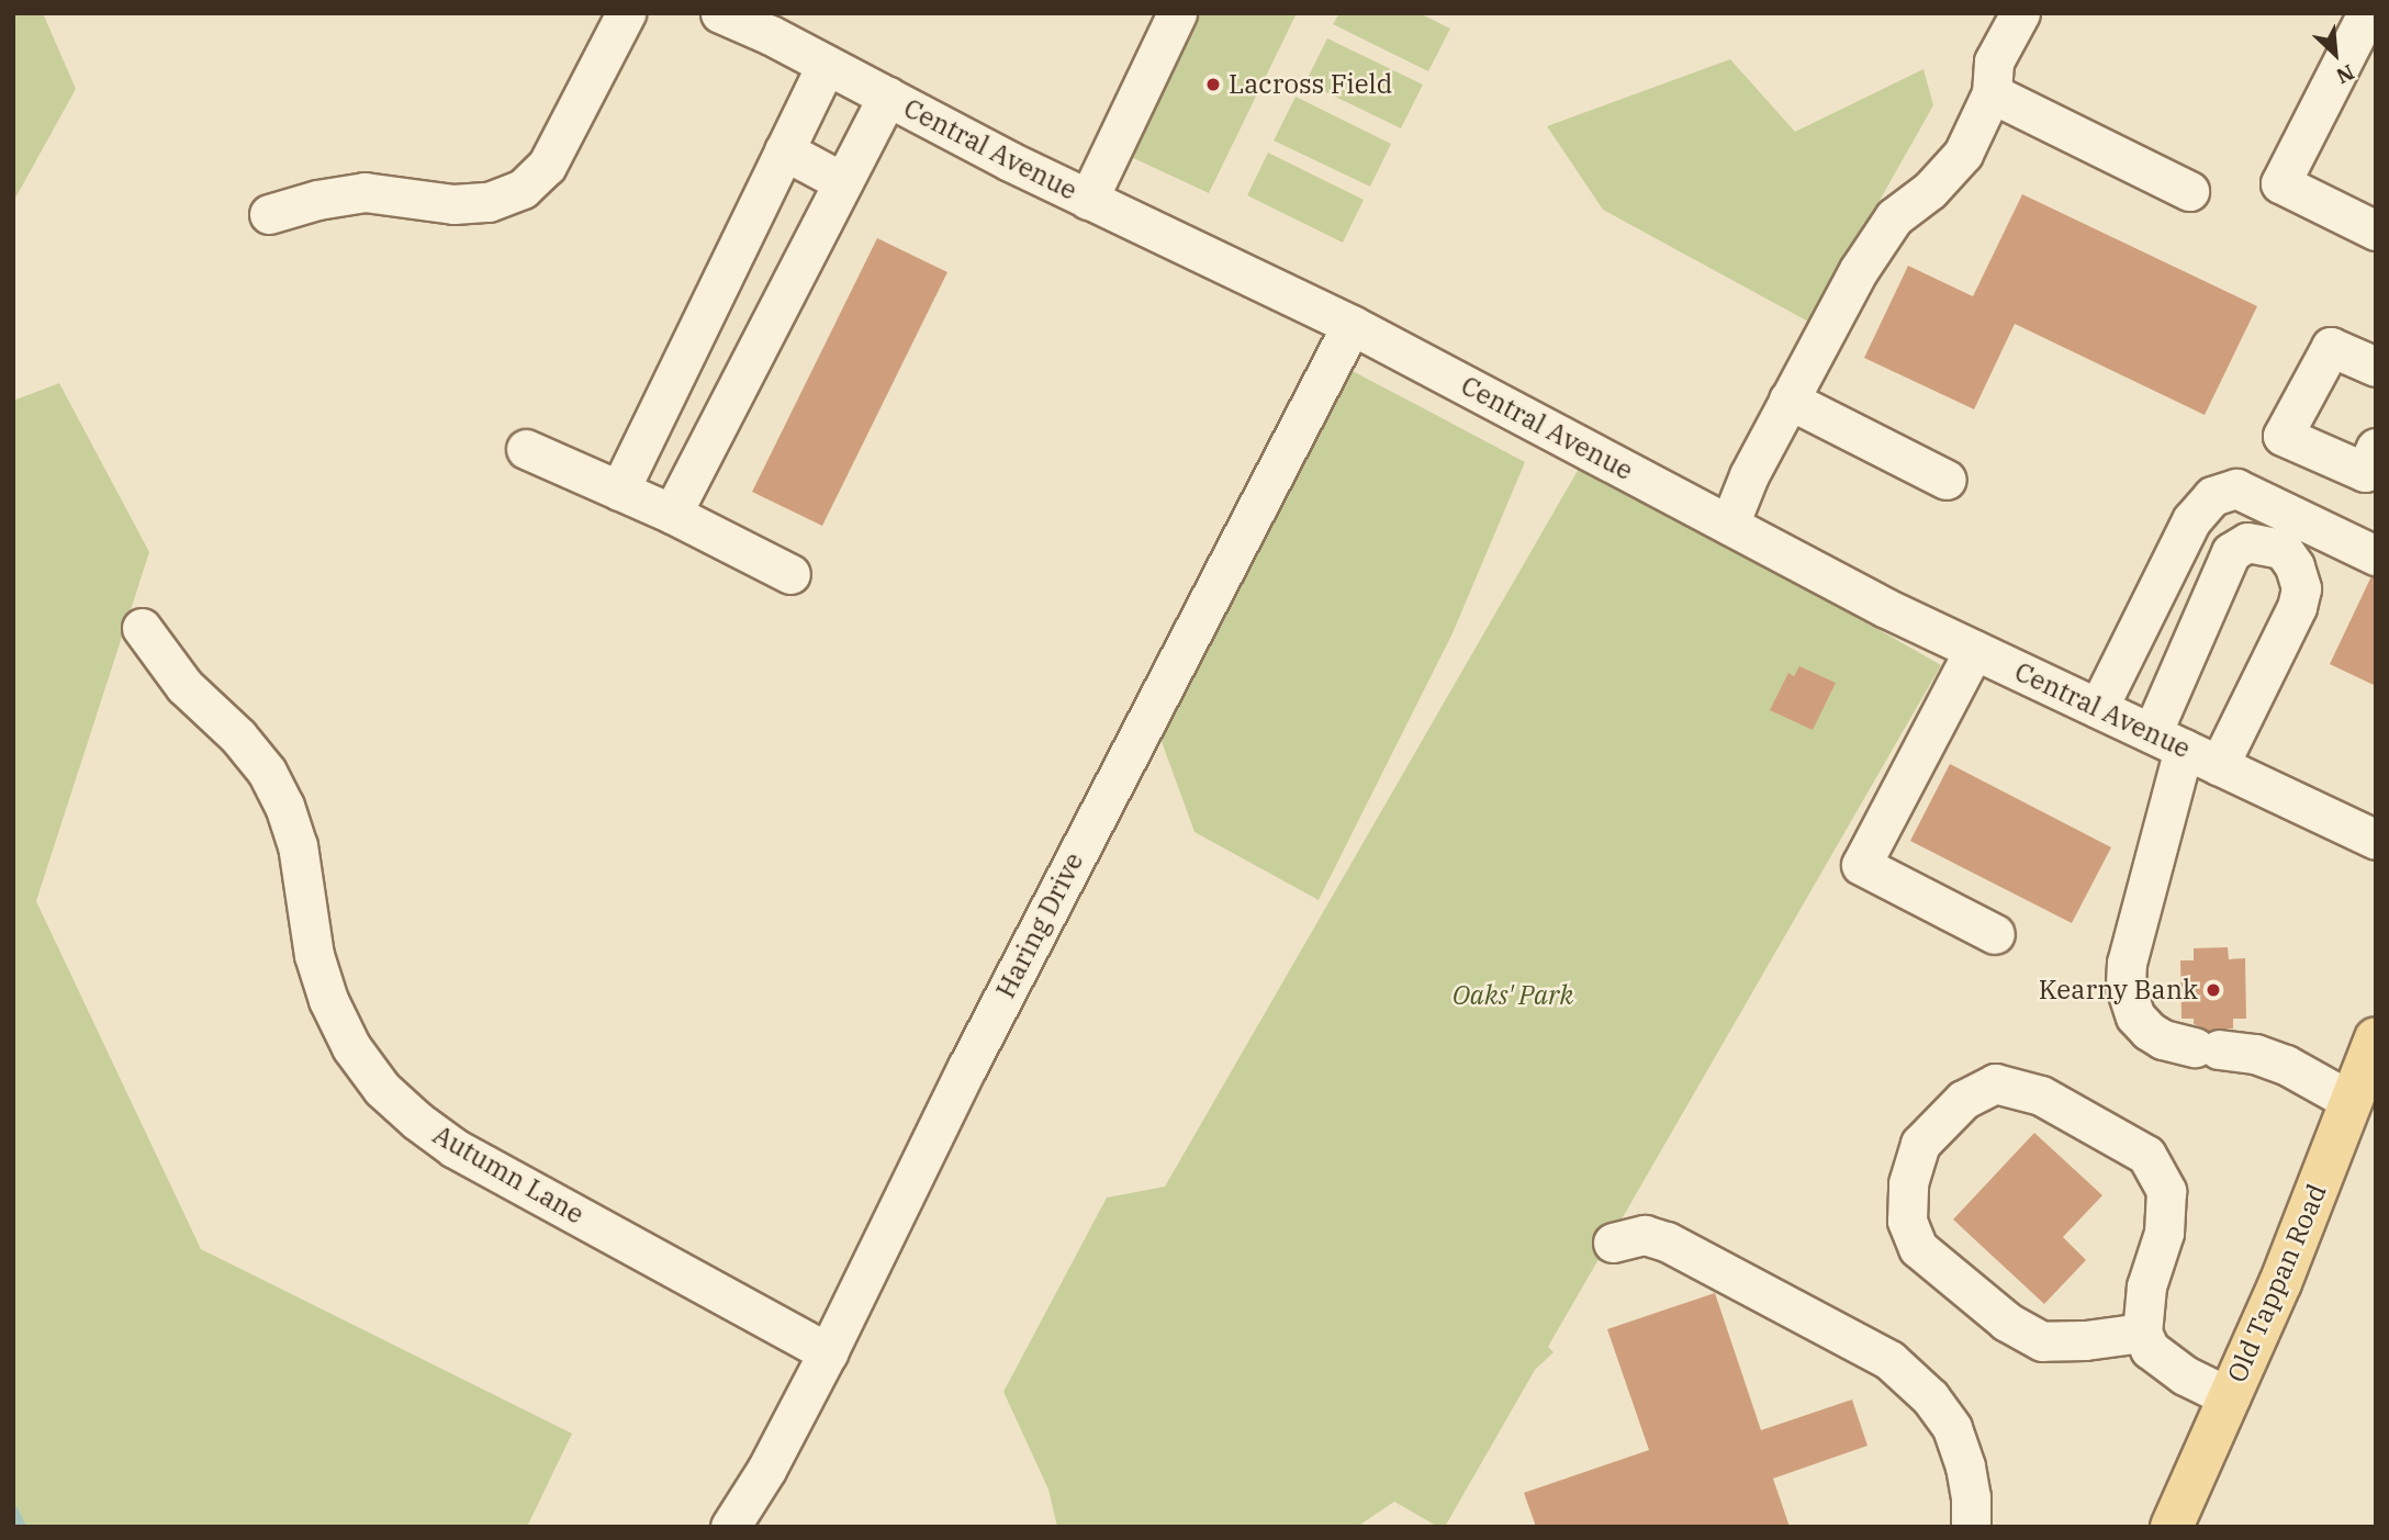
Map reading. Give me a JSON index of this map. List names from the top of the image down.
{
  "streets": {
    "main road": ["Old Tappan Road"],
    "street": ["Central Avenue", "Haring Drive", "Autumn Lane"]
  },
  "crossings": [
    ["Central Avenue", "Haring Drive"],
    ["Haring Drive", "Autumn Lane"]
  ],
  "parks": ["Oaks' Park"],
  "places": ["Lacross Field", "Kearny Bank"],
  "north": "bottom right"
}
